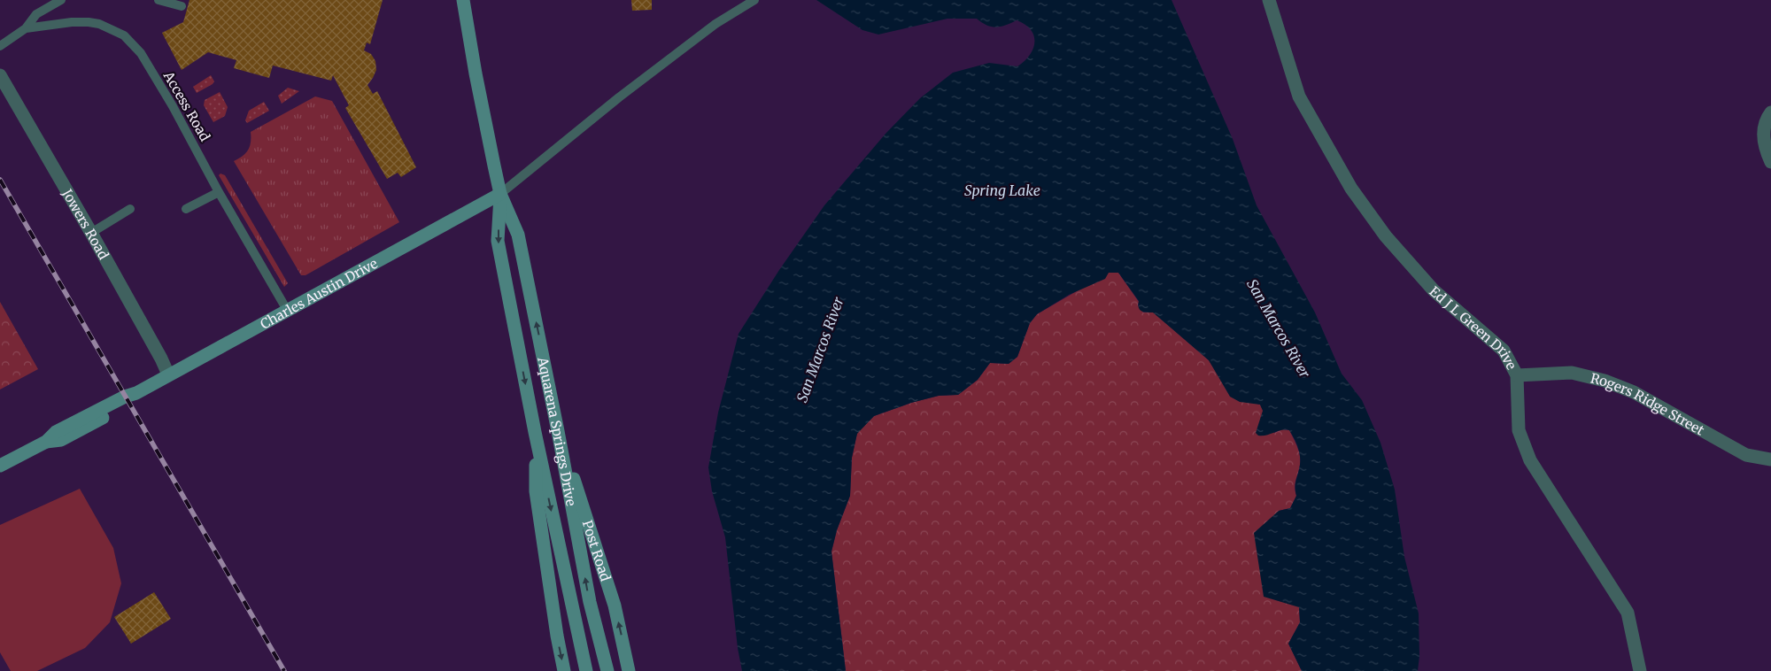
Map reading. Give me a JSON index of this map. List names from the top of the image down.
{
  "streets": {
    "main road": ["Charles Austin Drive", "Aquarena Springs Drive", "Post Road"],
    "street": ["Jowers Road", "Ed J L Green Drive", "Rogers Ridge Street"],
    "lane": ["Access Road"]
  },
  "crossings": [
    ["Access Road", "Charles Austin Drive"],
    ["Jowers Road", "Charles Austin Drive"],
    ["Charles Austin Drive", "Aquarena Springs Drive"],
    ["Ed J L Green Drive", "Rogers Ridge Street"],
    ["Aquarena Springs Drive", "Post Road"]
  ],
  "water": ["Spring Lake", "San Marcos River"]
}
